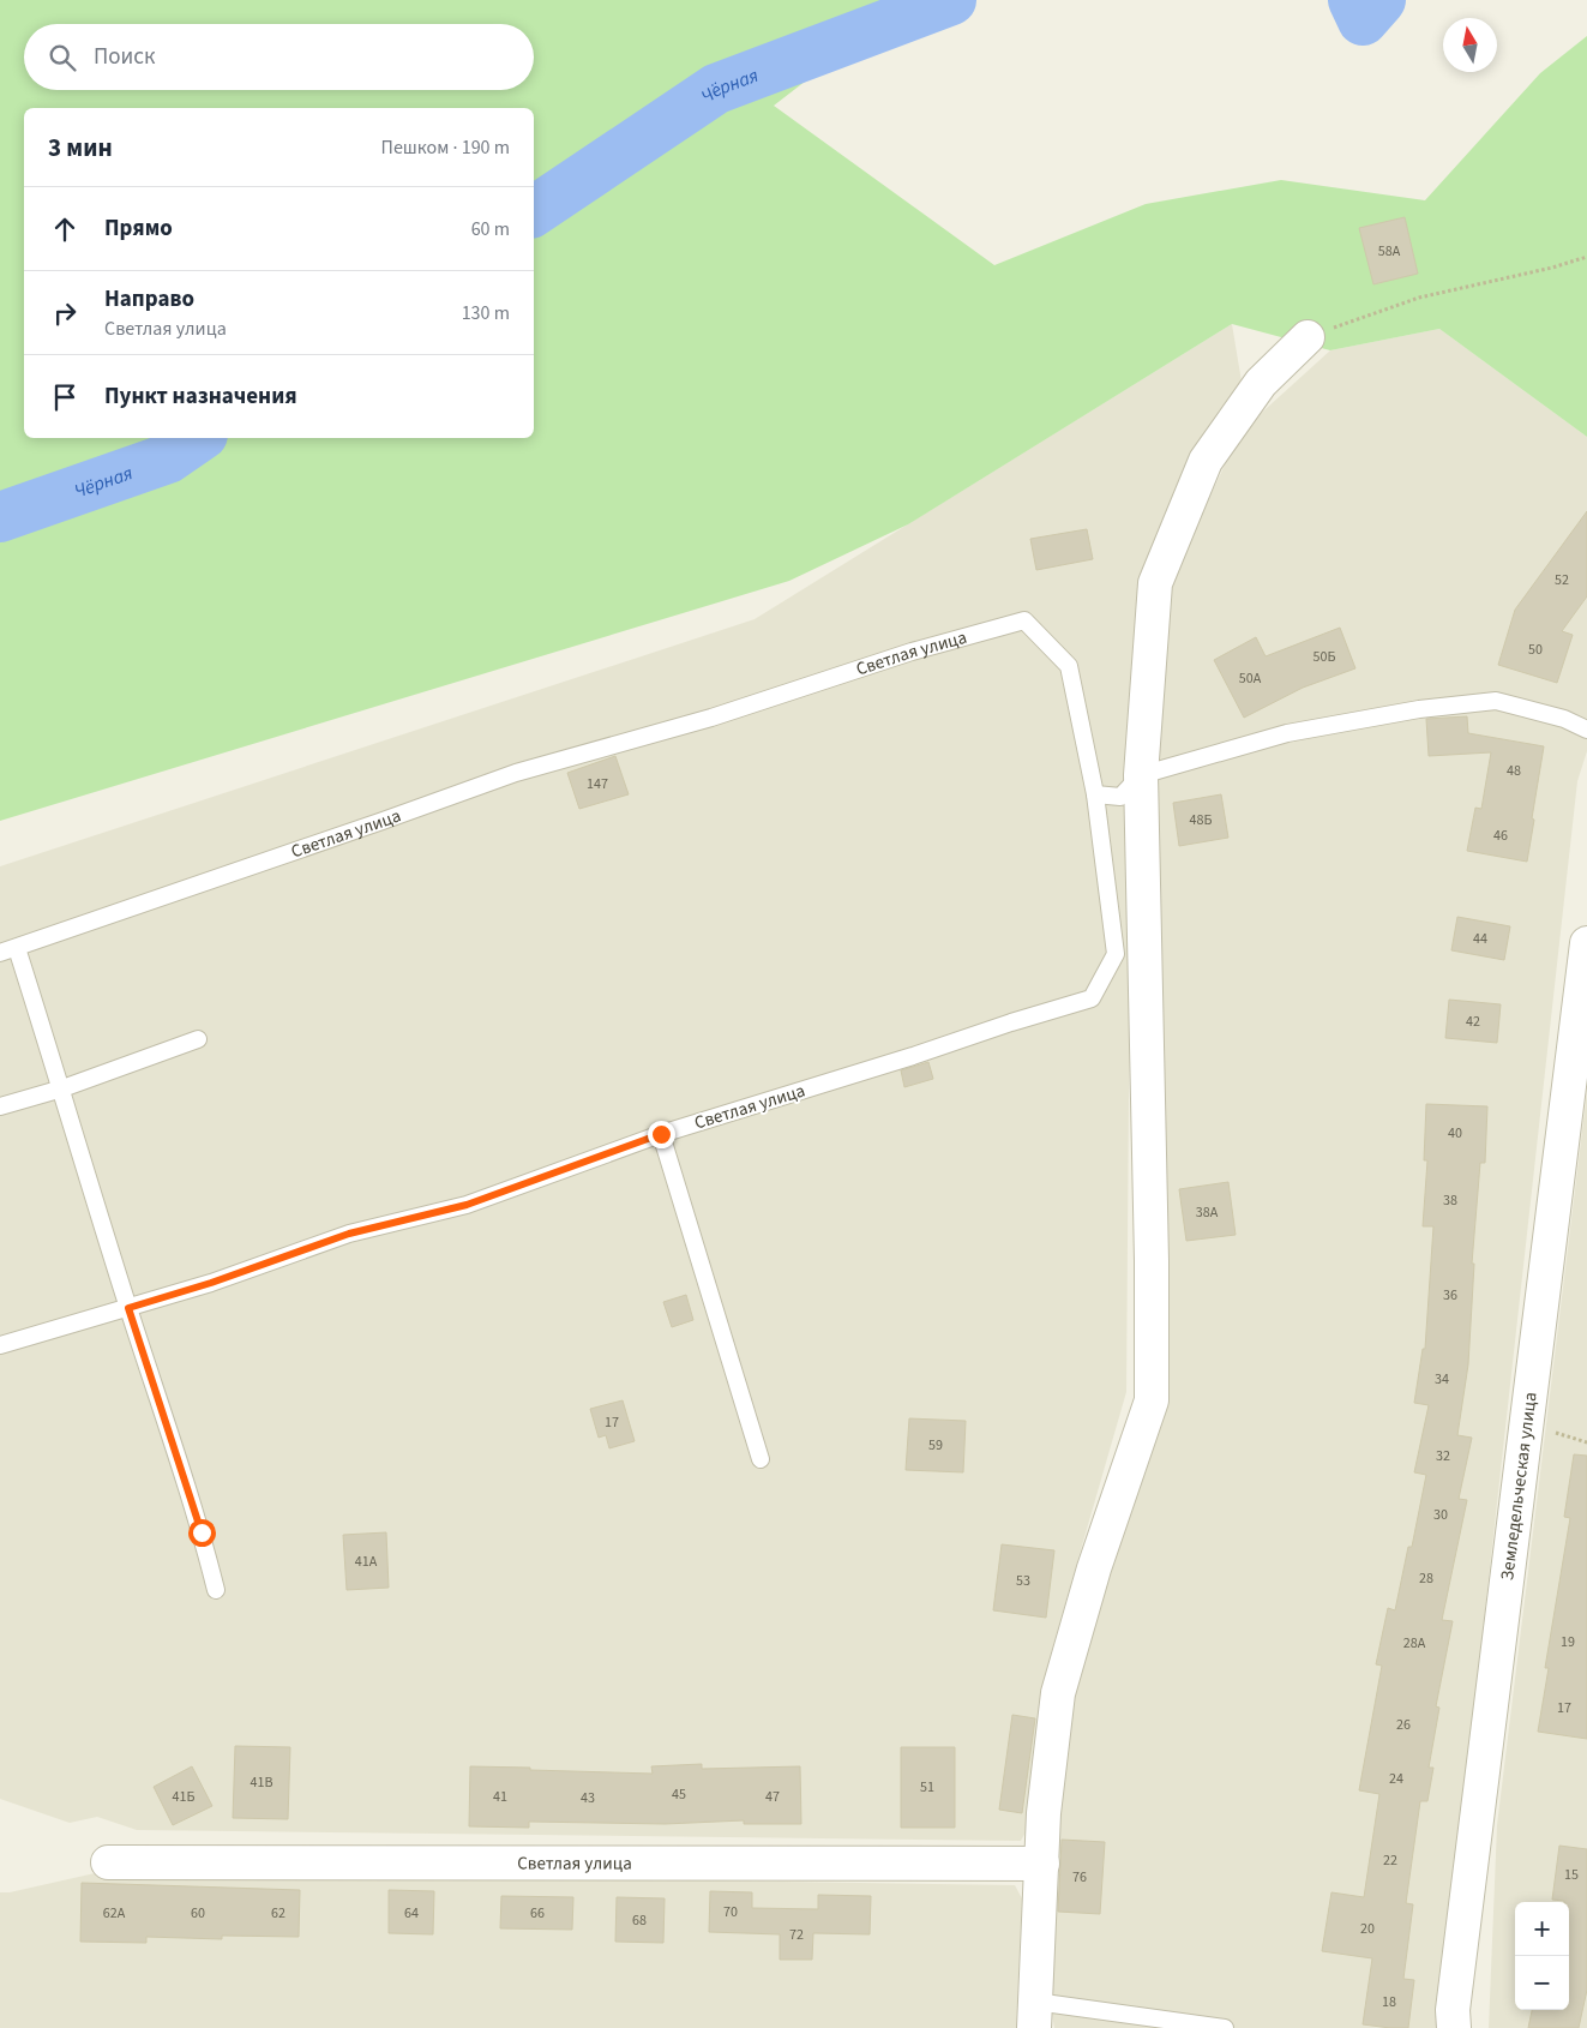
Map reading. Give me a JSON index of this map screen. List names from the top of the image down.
{
  "streets": {
    "street": ["Светлая улица", "Земледельческая улица"]
  },
  "water": ["Чёрная"],
  "house_numbers": [
    "58А",
    "52",
    "50",
    "50Б",
    "50А",
    "48",
    "147",
    "48Б",
    "46",
    "44",
    "42",
    "40",
    "38",
    "38А",
    "36",
    "34",
    "17",
    "59",
    "32",
    "30",
    "41А",
    "28",
    "53",
    "19",
    "28А",
    "17",
    "26",
    "24",
    "41В",
    "51",
    "45",
    "41Б",
    "41",
    "47",
    "43",
    "22",
    "15",
    "76",
    "70",
    "62А",
    "60",
    "62",
    "64",
    "66",
    "68",
    "20",
    "72",
    "18"
  ],
  "north": "top",
  "page": {
    "search": "Поиск",
    "heading": ["3 мин", "Пешком · 190 m"],
    "list": [
      ["Прямо", "60 m"],
      ["Направо", "Светлая улица", "130 m"],
      "Пункт назначения"
    ],
    "map_buttons": ["+", "−"]
  }
}
